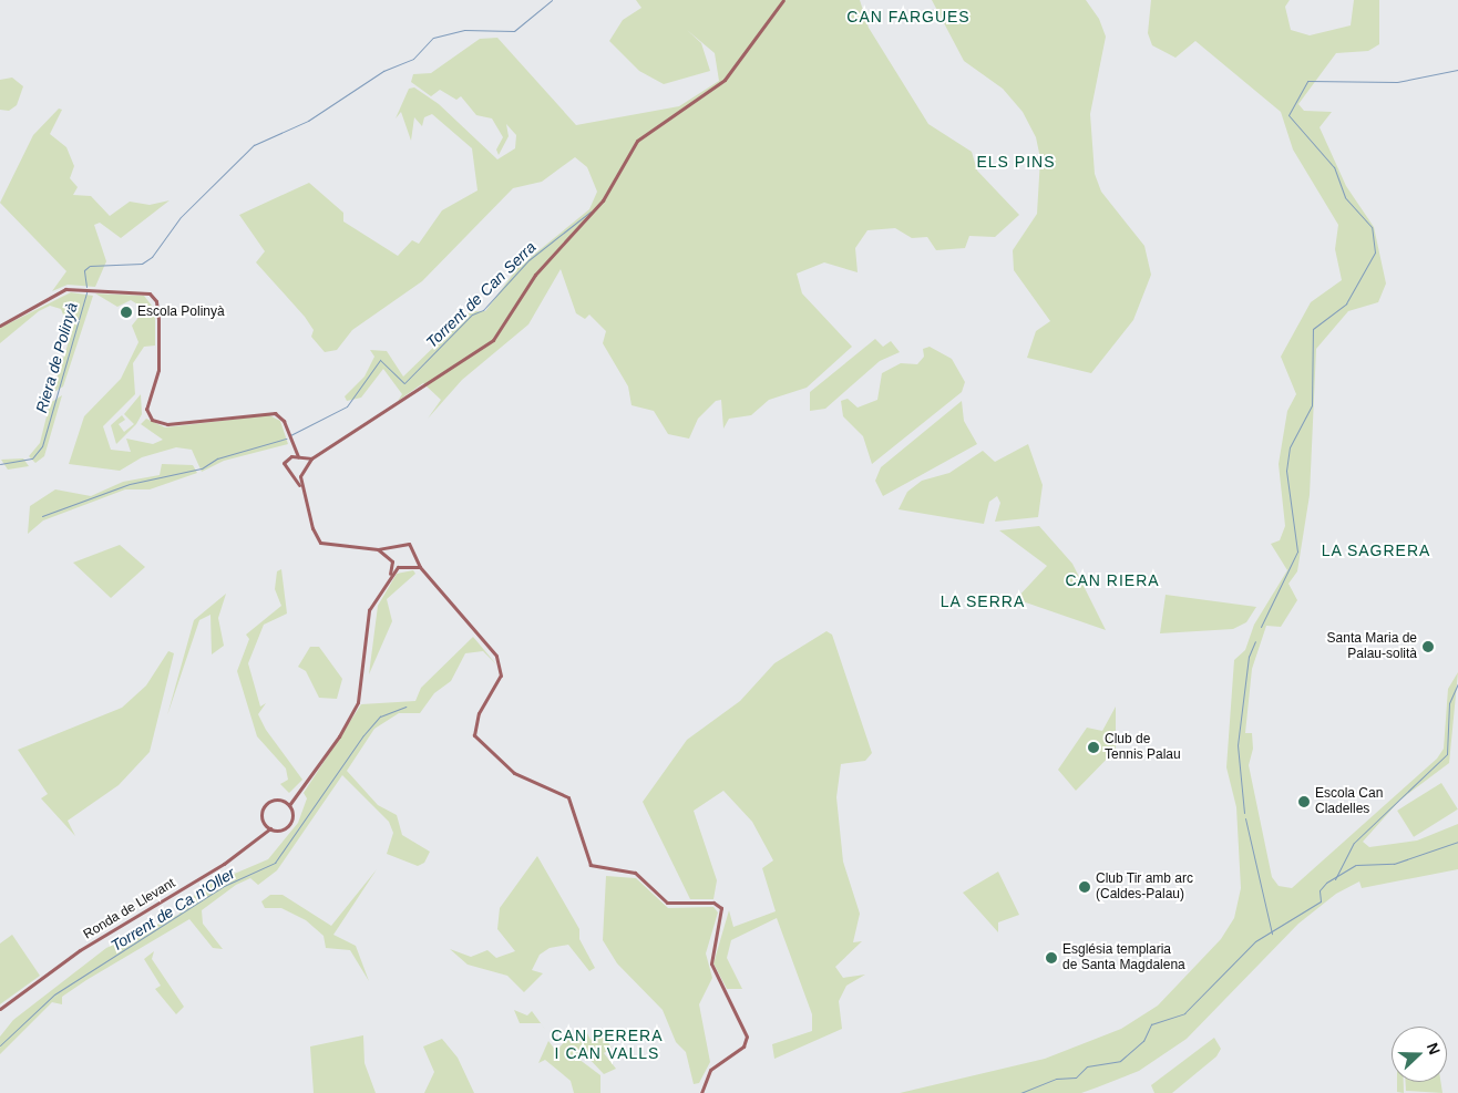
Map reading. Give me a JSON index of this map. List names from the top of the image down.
{
  "streets": {
    "main road": ["Ronda de Llevant"]
  },
  "districts": [
    "CAN FARGUES",
    "ELS PINS",
    "LA SAGRERA",
    "CAN RIERA",
    "LA SERRA",
    "CAN PERERA I CAN VALLS"
  ],
  "water": ["Torrent de Can Serra", "Riera de Polinyà", "Torrent de Ca n'Oller"],
  "places": [
    "Escola Polinyà",
    "Santa Maria de Palau-solità",
    "Club de Tennis Palau",
    "Escola Can Cladelles",
    "Club Tir amb arc (Caldes-Palau)",
    "Església templaria de Santa Magdalena"
  ],
  "north": "right"
}
